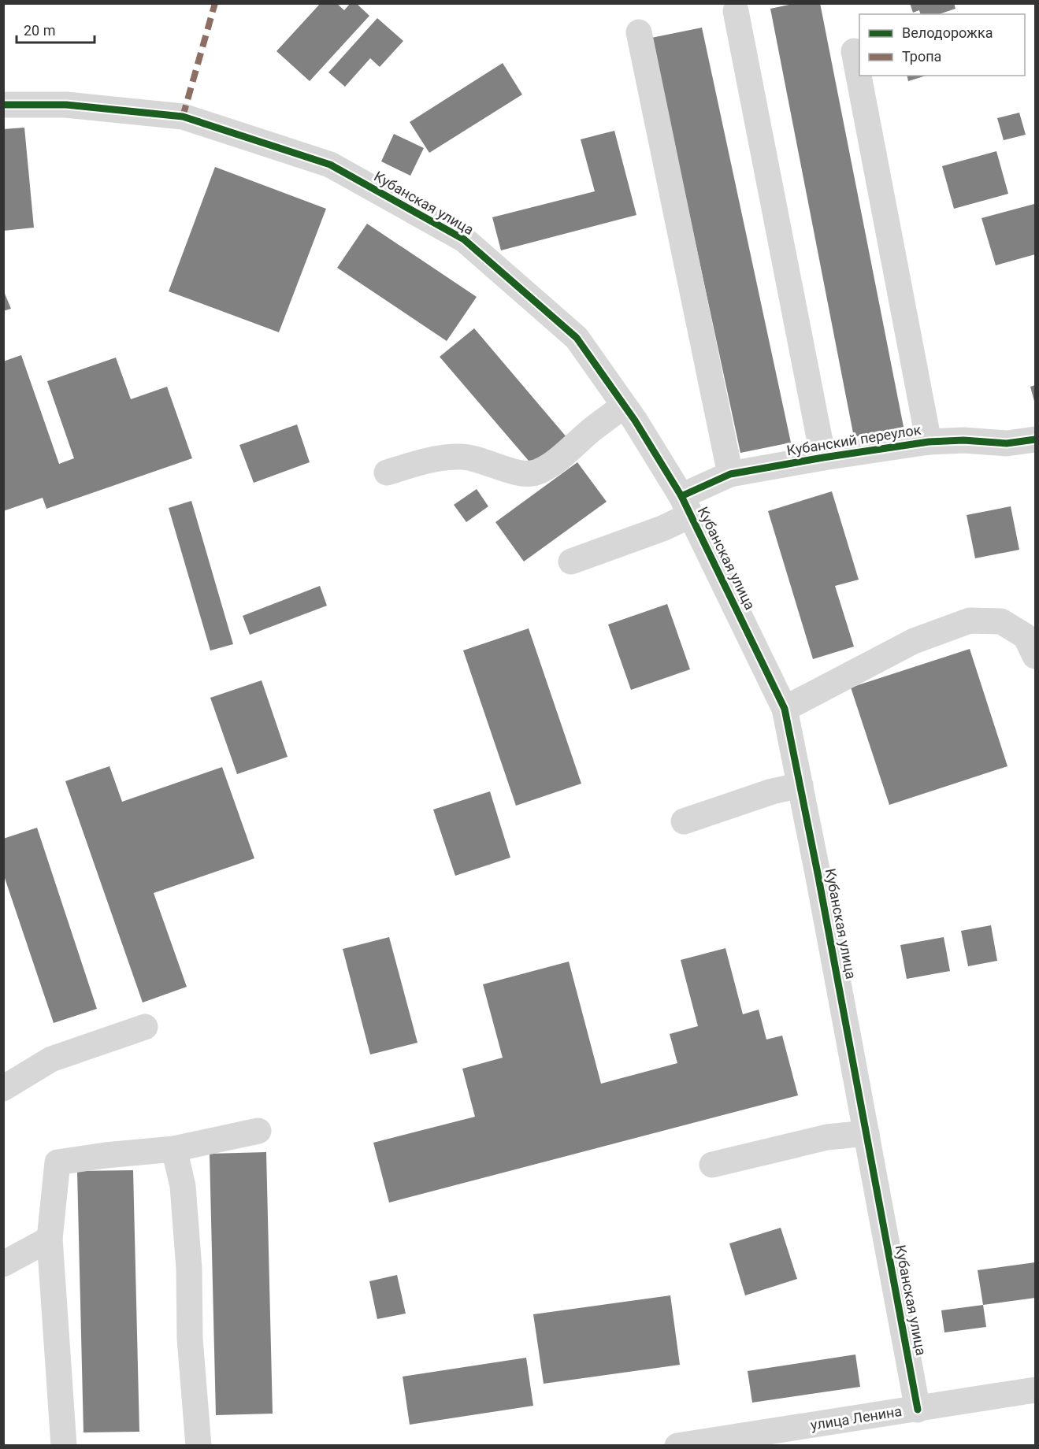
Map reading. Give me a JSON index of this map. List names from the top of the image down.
{
  "streets": {
    "street": ["Кубанская улица", "Кубанский переулок", "улица Ленина"]
  },
  "crossings": [
    ["Кубанская улица", "Кубанский переулок"],
    ["Кубанская улица", "улица Ленина"]
  ],
  "legend": ["Велодорожка", "Тропа"],
  "scale_bar": "20 m"
}
